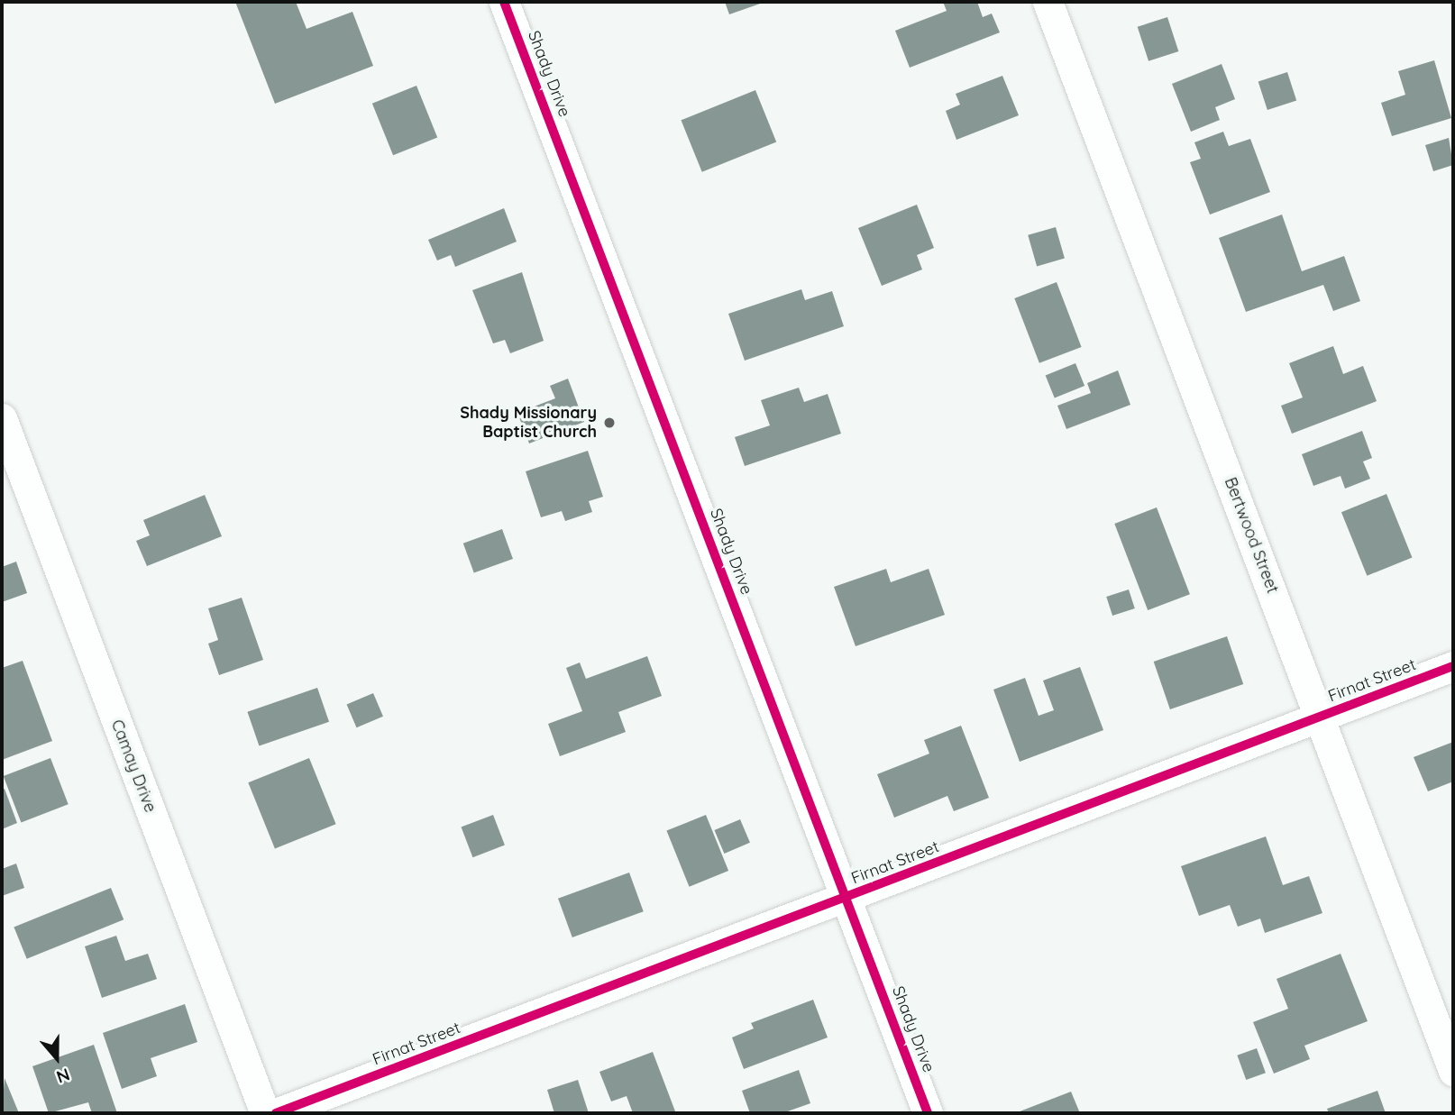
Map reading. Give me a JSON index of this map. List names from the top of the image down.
{
  "streets": {
    "street": [
      "Shady Drive",
      "Bertwood Street",
      "Firnat Street",
      "Camay Drive"
    ]
  },
  "crossings": [
    ["Shady Drive", "Firnat Street"],
    ["Bertwood Street", "Firnat Street"]
  ],
  "places": ["Shady Missionary Baptist Church"],
  "north": "bottom"
}
